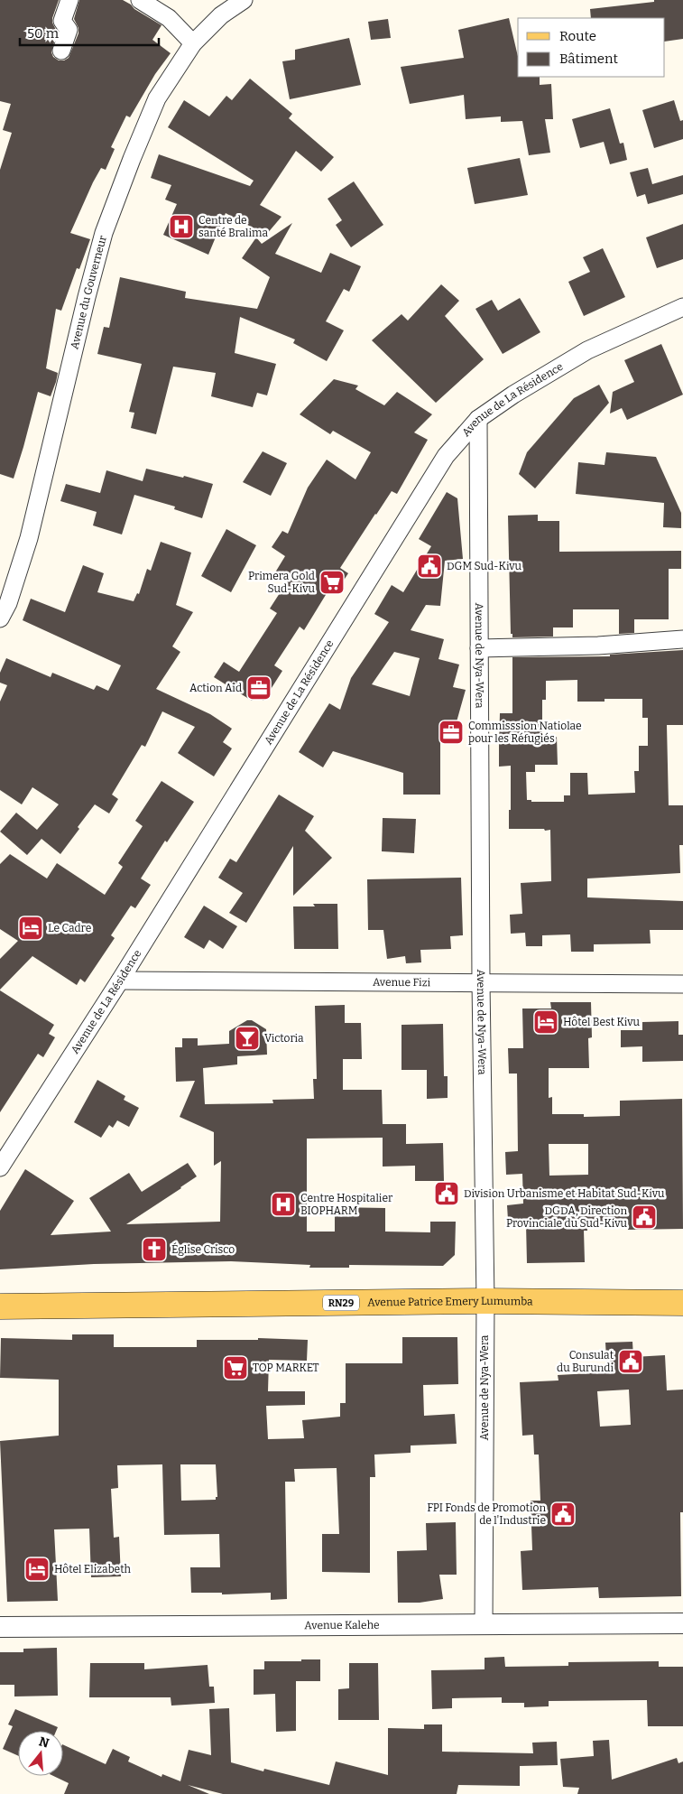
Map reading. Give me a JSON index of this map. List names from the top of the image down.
{
  "streets": {
    "main road": ["Avenue Patrice Emery Lumumba", "RN29"],
    "street": [
      "Avenue du Gouverneur",
      "Avenue de La Résidence",
      "Avenue de Nya-Wera",
      "Avenue Fizi",
      "Avenue Kalehe"
    ]
  },
  "crossings": [
    ["Avenue de La Résidence", "Avenue de Nya-Wera"],
    ["Avenue de La Résidence", "Avenue Fizi"],
    ["Avenue de Nya-Wera", "Avenue Fizi"],
    ["Avenue de Nya-Wera", "Avenue Patrice Emery Lumumba"],
    ["Avenue de Nya-Wera", "Avenue Kalehe"]
  ],
  "places": {
    "hospital": ["Centre de santé Bralima", "Centre Hospitalier BIOPHARM"],
    "public building": [
      "DGM Sud-Kivu",
      "Division Urbanisme et Habitat Sud-Kivu",
      "DGDA, Direction Provinciale du Sud-Kivu",
      "Consulat du Burundi",
      "FPI Fonds de Promotion de l'Industrie"
    ],
    "supermarket": ["Primera Gold Sud-Kivu", "TOP MARKET"],
    "office": ["Action Aid", "Commisssion Natiolae pour les Réfugiés"],
    "hotel": ["Le Cadre", "Hôtel Best Kivu", "Hôtel Elizabeth"],
    "bar": ["Victoria"],
    "church": ["Église Crisco"]
  },
  "legend": ["Route", "Bâtiment"],
  "scale_bar": "50 m",
  "north": "top"
}
